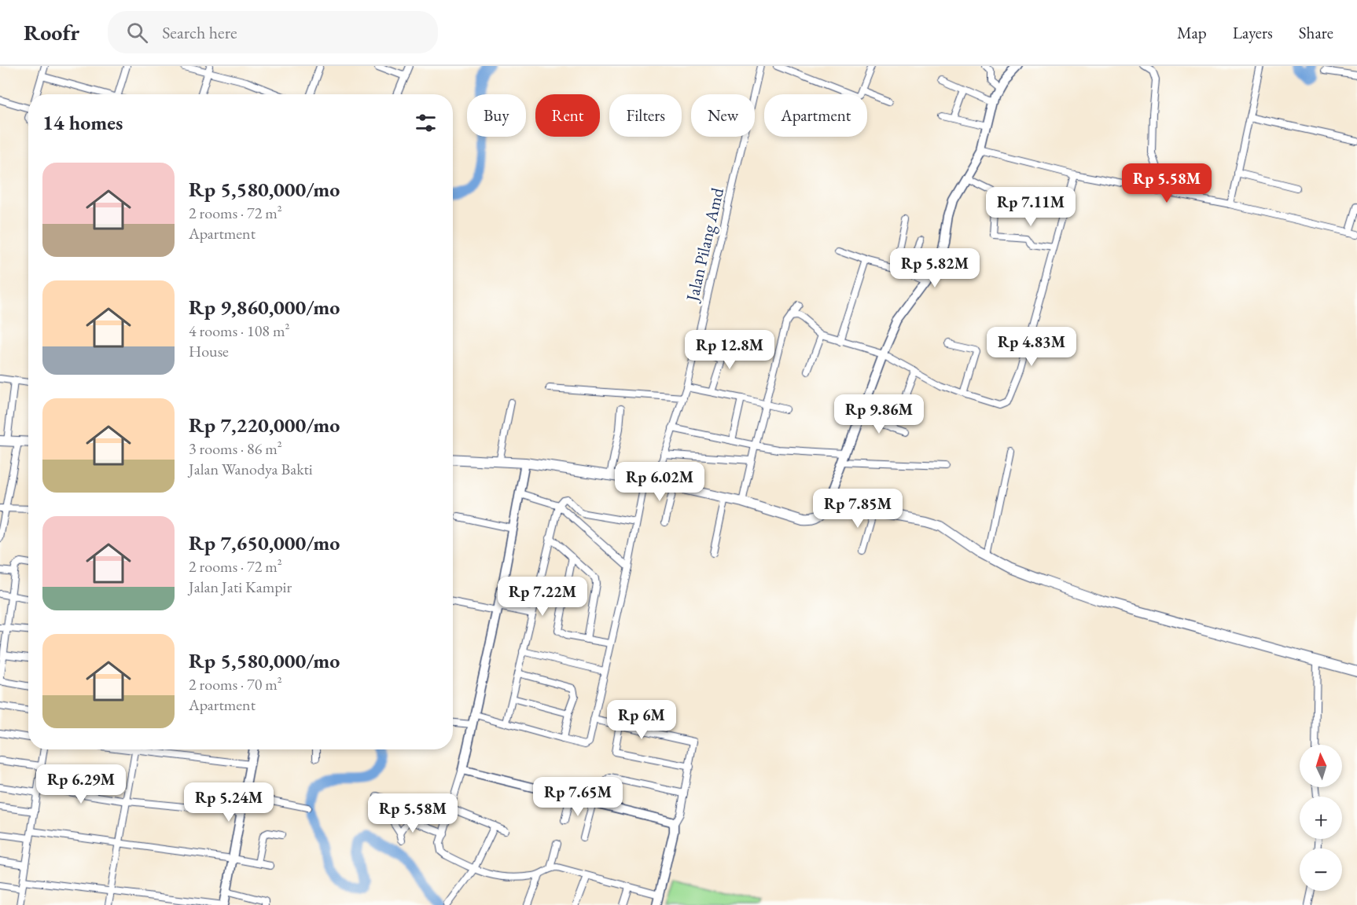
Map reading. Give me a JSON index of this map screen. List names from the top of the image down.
{
  "streets": {
    "street": ["Jalan Pilang Amd"]
  },
  "north": "top",
  "page": {
    "header": "Roofr",
    "search": "Search here",
    "nav": ["Map", "Layers", "Share"],
    "chip": [
      "Buy",
      "Rent",
      "Filters",
      "New",
      "Apartment"
    ],
    "heading": "14 homes",
    "list": [
      {
        "name": "Rp 5,580,000/mo",
        "note": "2 rooms · 72 m² · Apartment"
      },
      {
        "name": "Rp 9,860,000/mo",
        "note": "4 rooms · 108 m² · House"
      },
      {
        "name": "Rp 7,220,000/mo",
        "note": "3 rooms · 86 m² · Jalan Wanodya Bakti"
      },
      {
        "name": "Rp 7,650,000/mo",
        "note": "2 rooms · 72 m² · Jalan Jati Kampir"
      },
      {
        "name": "Rp 5,580,000/mo",
        "note": "2 rooms · 70 m² · Apartment"
      }
    ],
    "price": [
      "Rp 5.58M",
      "Rp 7.11M",
      "Rp 5.82M",
      "Rp 4.83M",
      "Rp 12.8M",
      "Rp 9.86M",
      "Rp 6.02M",
      "Rp 7.85M",
      "Rp 7.22M",
      "Rp 6M",
      "Rp 6.29M",
      "Rp 7.65M",
      "Rp 5.24M",
      "Rp 5.58M"
    ],
    "map_buttons": ["+", "−"]
  }
}
